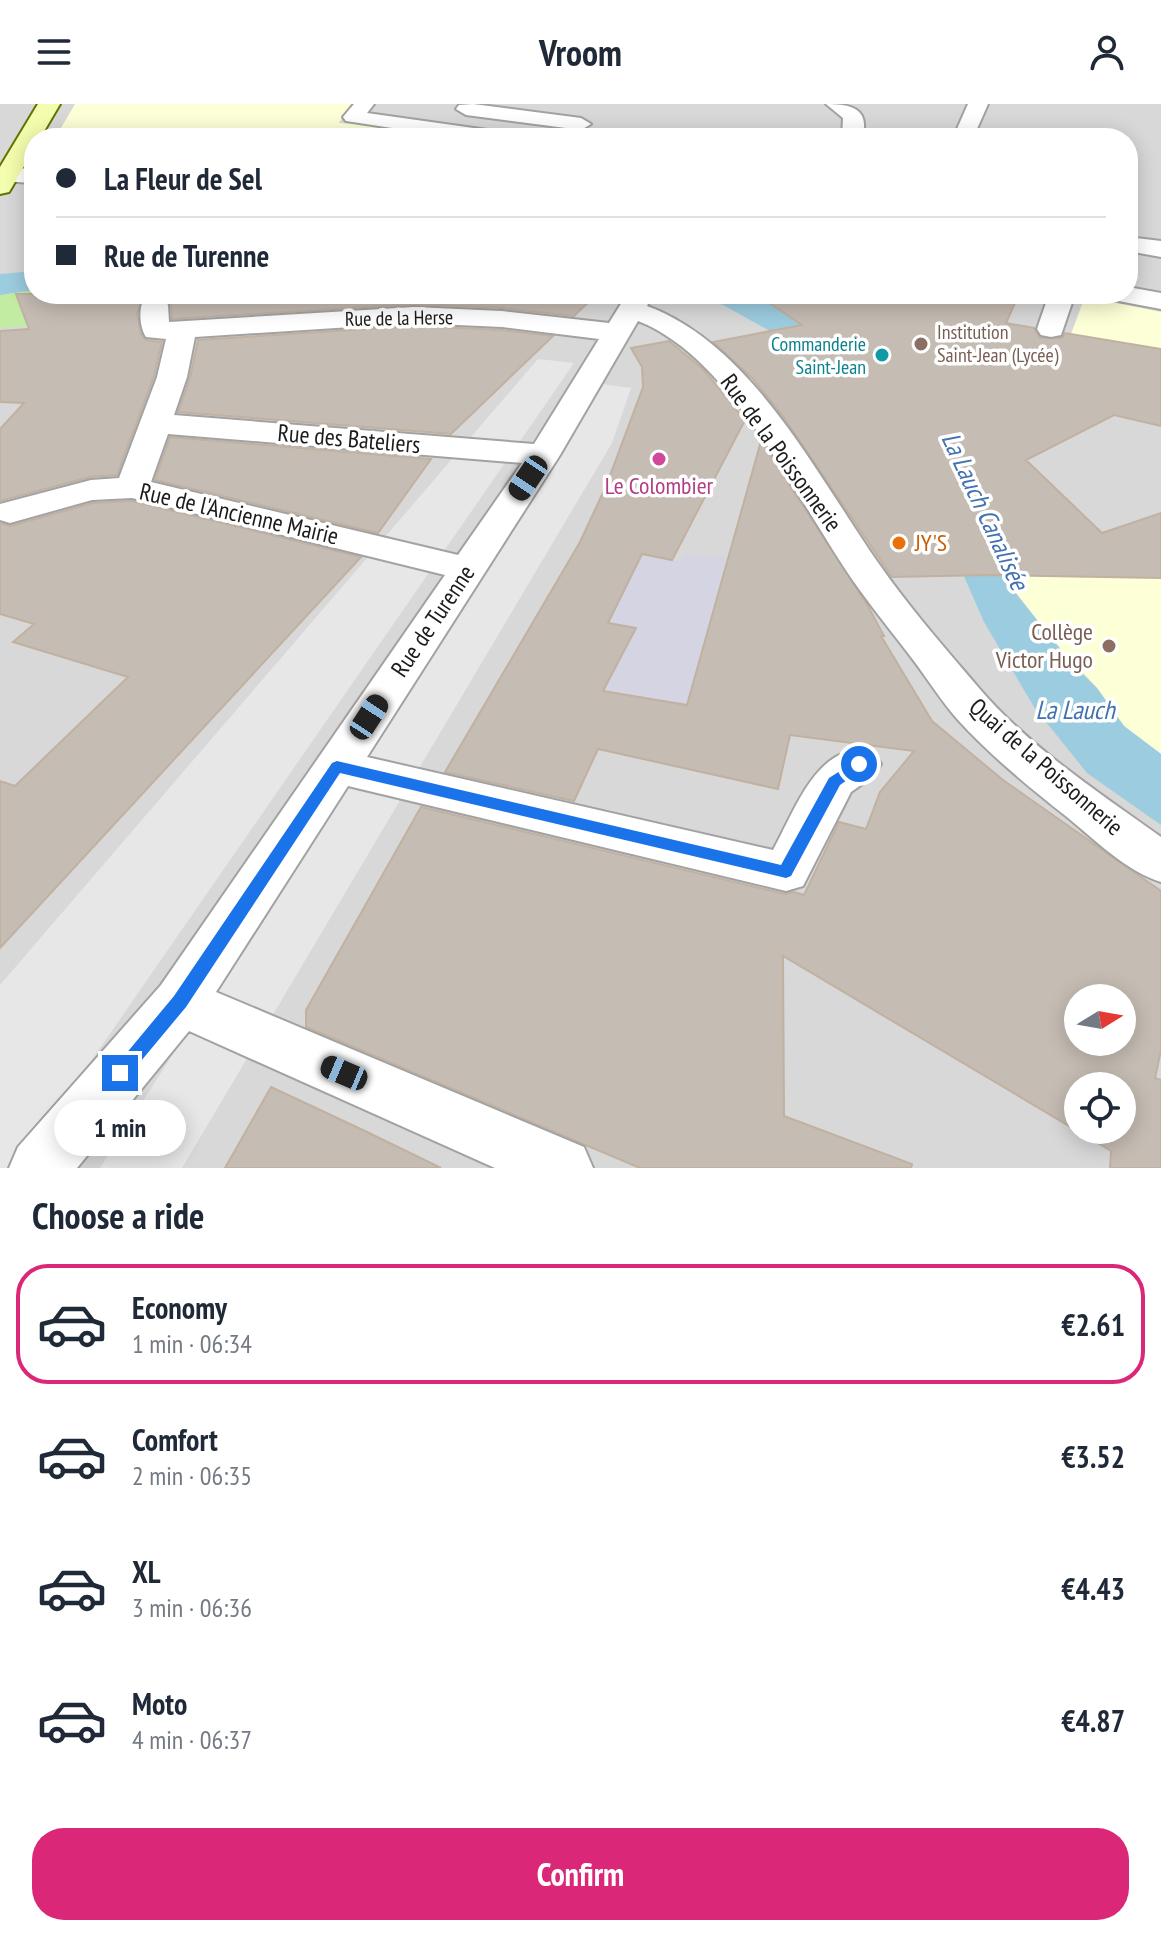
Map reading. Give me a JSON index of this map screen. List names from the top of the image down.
{
  "streets": {
    "street": [
      "Rue de la Herse",
      "Rue des Bateliers",
      "Rue de la Poissonnerie",
      "Rue de l'Ancienne Mairie",
      "Rue de Turenne",
      "Quai de la Poissonnerie"
    ]
  },
  "crossings": [
    ["Rue de la Herse", "Rue de la Poissonnerie"],
    ["Rue de la Herse", "Rue de Turenne"],
    ["Rue des Bateliers", "Rue de Turenne"],
    ["Rue de la Poissonnerie", "Rue de Turenne"],
    ["Rue de la Poissonnerie", "Quai de la Poissonnerie"],
    ["Rue de l'Ancienne Mairie", "Rue de Turenne"]
  ],
  "water": ["La Lauch Canalisée", "La Lauch"],
  "places": [
    "Institution Saint-Jean (Lycée)",
    "Commanderie Saint-Jean",
    "Le Colombier",
    "JY'S",
    "Collège Victor Hugo"
  ],
  "north": "right",
  "page": {
    "header": "Vroom",
    "banner": ["La Fleur de Sel", "Rue de Turenne"],
    "bubble": "1 min",
    "heading": "Choose a ride",
    "list": [
      {
        "name": "Economy",
        "note": "1 min · 06:34",
        "value": "€2.61"
      },
      {
        "name": "Comfort",
        "note": "2 min · 06:35",
        "value": "€3.52"
      },
      {
        "name": "XL",
        "note": "3 min · 06:36",
        "value": "€4.43"
      },
      {
        "name": "Moto",
        "note": "4 min · 06:37",
        "value": "€4.87"
      }
    ],
    "buttons": "Confirm"
  }
}
